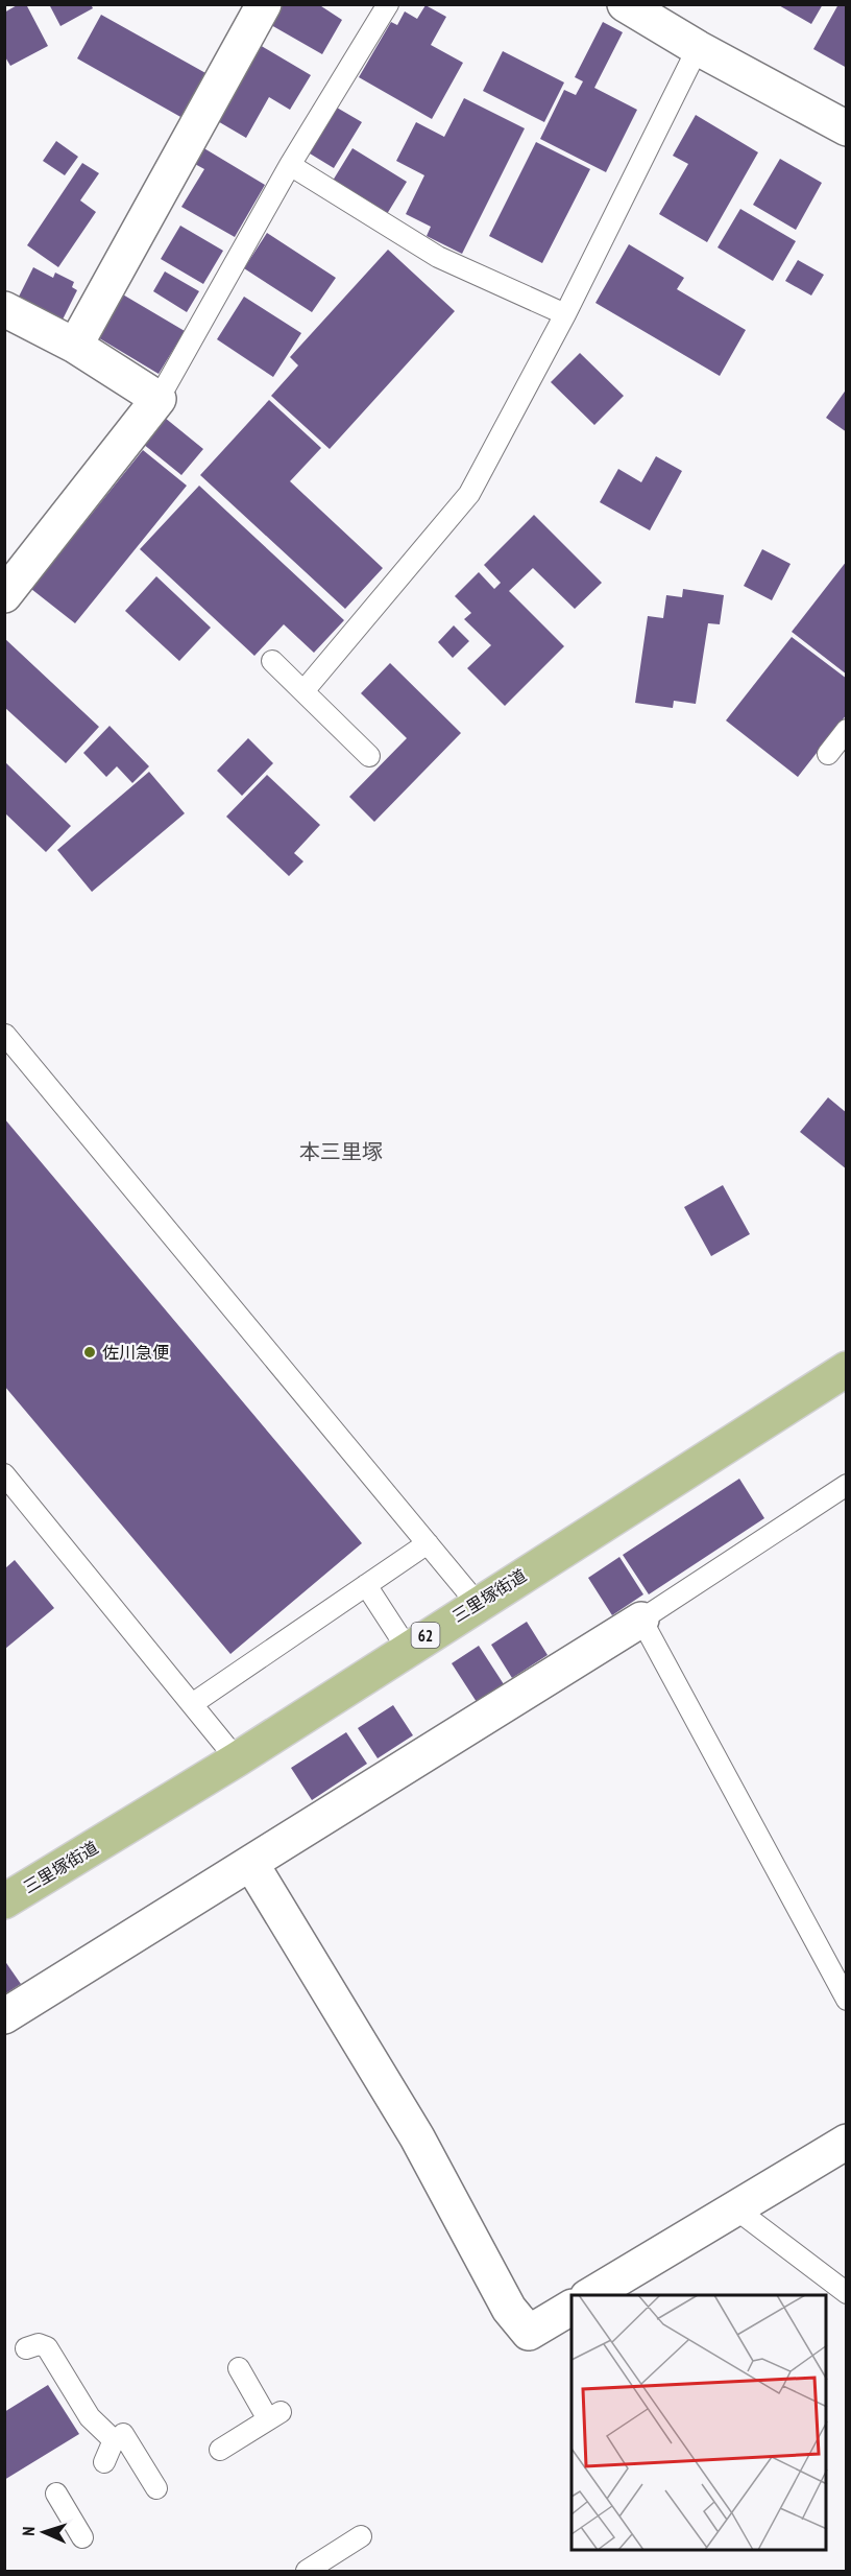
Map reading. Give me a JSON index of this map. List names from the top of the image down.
{
  "streets": {
    "main road": ["三里塚街道", "62"]
  },
  "districts": ["本三里塚"],
  "places": ["佐川急便"],
  "north": "left"
}
